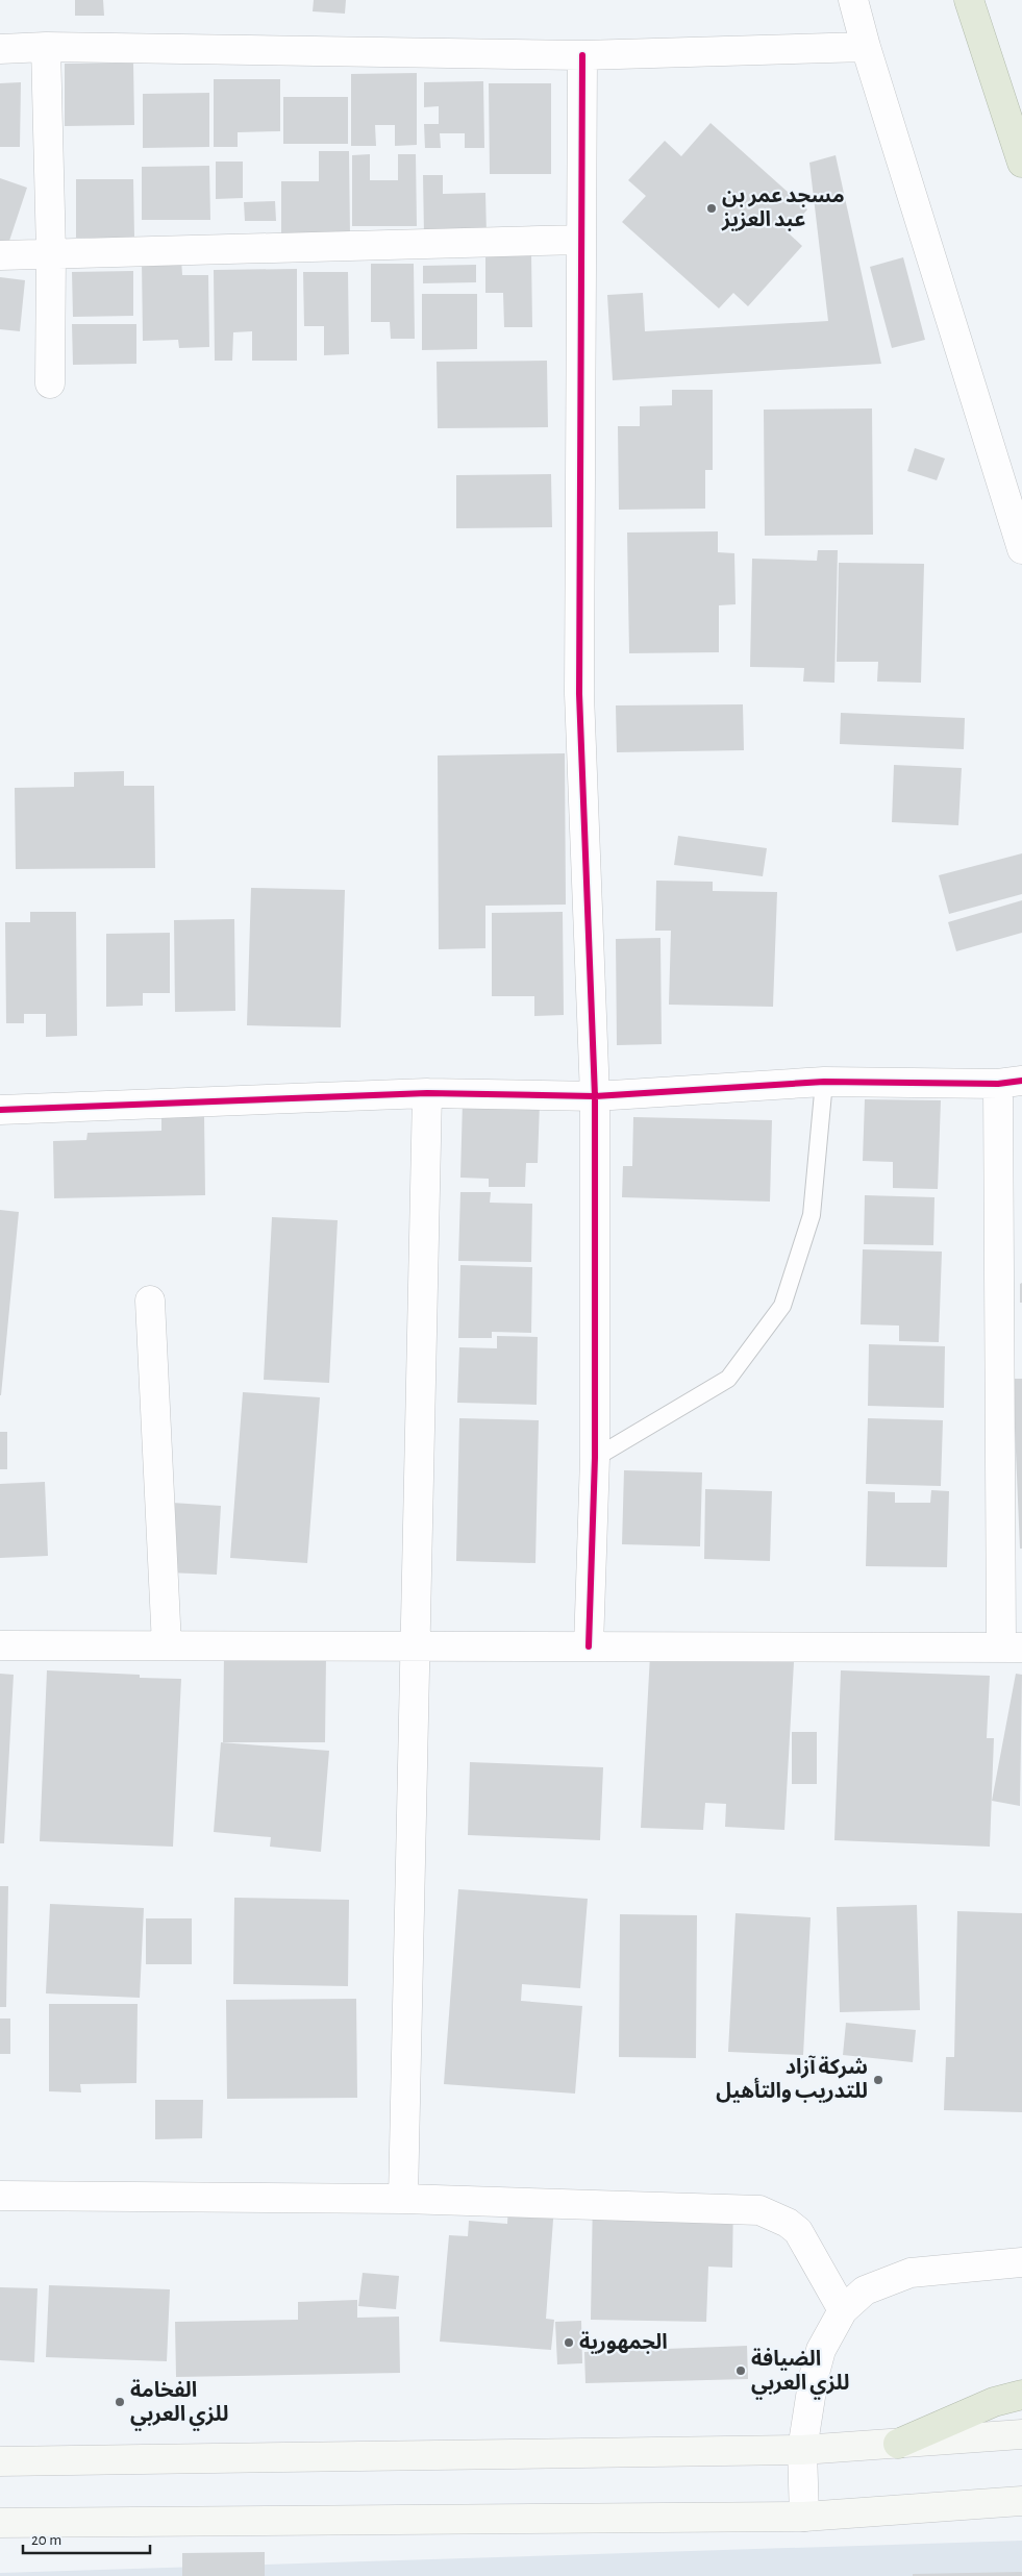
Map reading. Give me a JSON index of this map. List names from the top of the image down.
{
  "places": [
    "مسجد عمر بن عبد العزيز",
    "شركة آزاد للتدريب والتأهيل",
    "الجمهورية",
    "الضيافة للزي العربي",
    "الفخامة للزي العربي"
  ],
  "scale_bar": "20 m"
}
